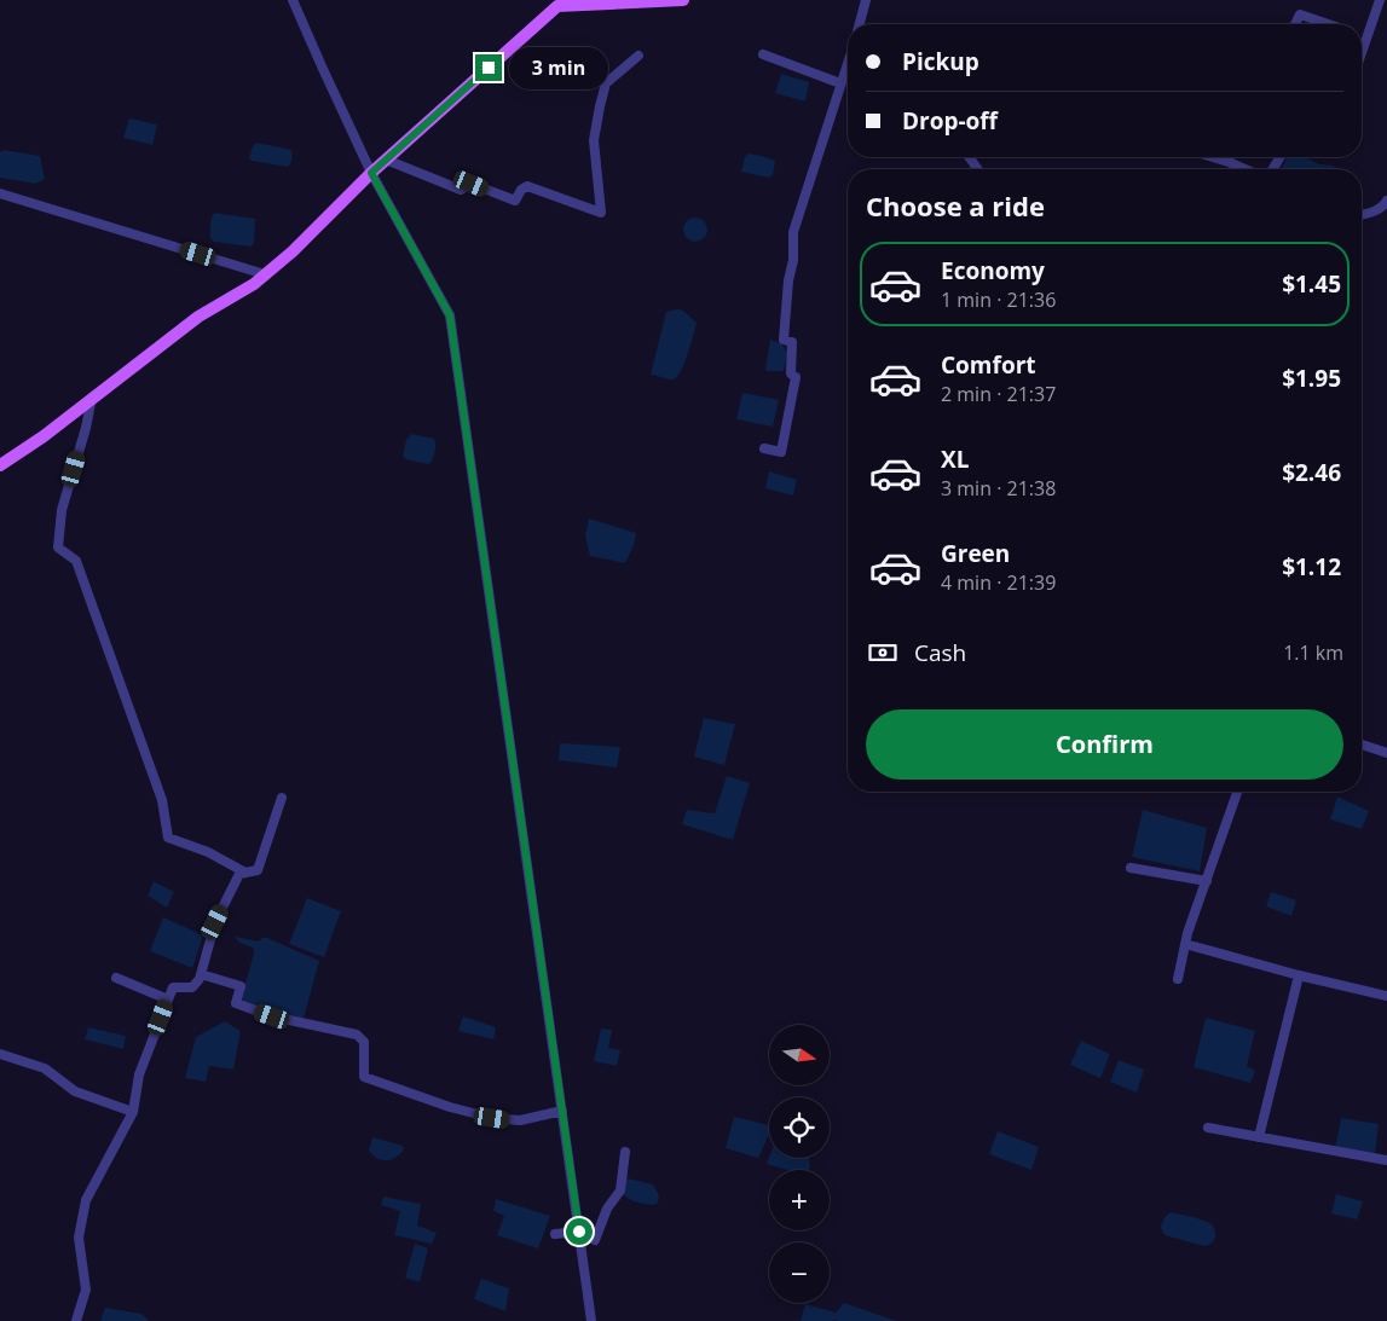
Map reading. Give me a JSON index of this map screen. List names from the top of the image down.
{
  "north": "right",
  "page": {
    "banner": ["Pickup", "Drop-off"],
    "bubble": "3 min",
    "heading": "Choose a ride",
    "list": [
      {
        "name": "Economy",
        "note": "1 min · 21:36",
        "value": "$1.45"
      },
      {
        "name": "Comfort",
        "note": "2 min · 21:37",
        "value": "$1.95"
      },
      {
        "name": "XL",
        "note": "3 min · 21:38",
        "value": "$2.46"
      },
      {
        "name": "Green",
        "note": "4 min · 21:39",
        "value": "$1.12"
      }
    ],
    "pay": ["Cash", "1.1 km"],
    "buttons": "Confirm",
    "map_buttons": ["+", "−"]
  }
}
